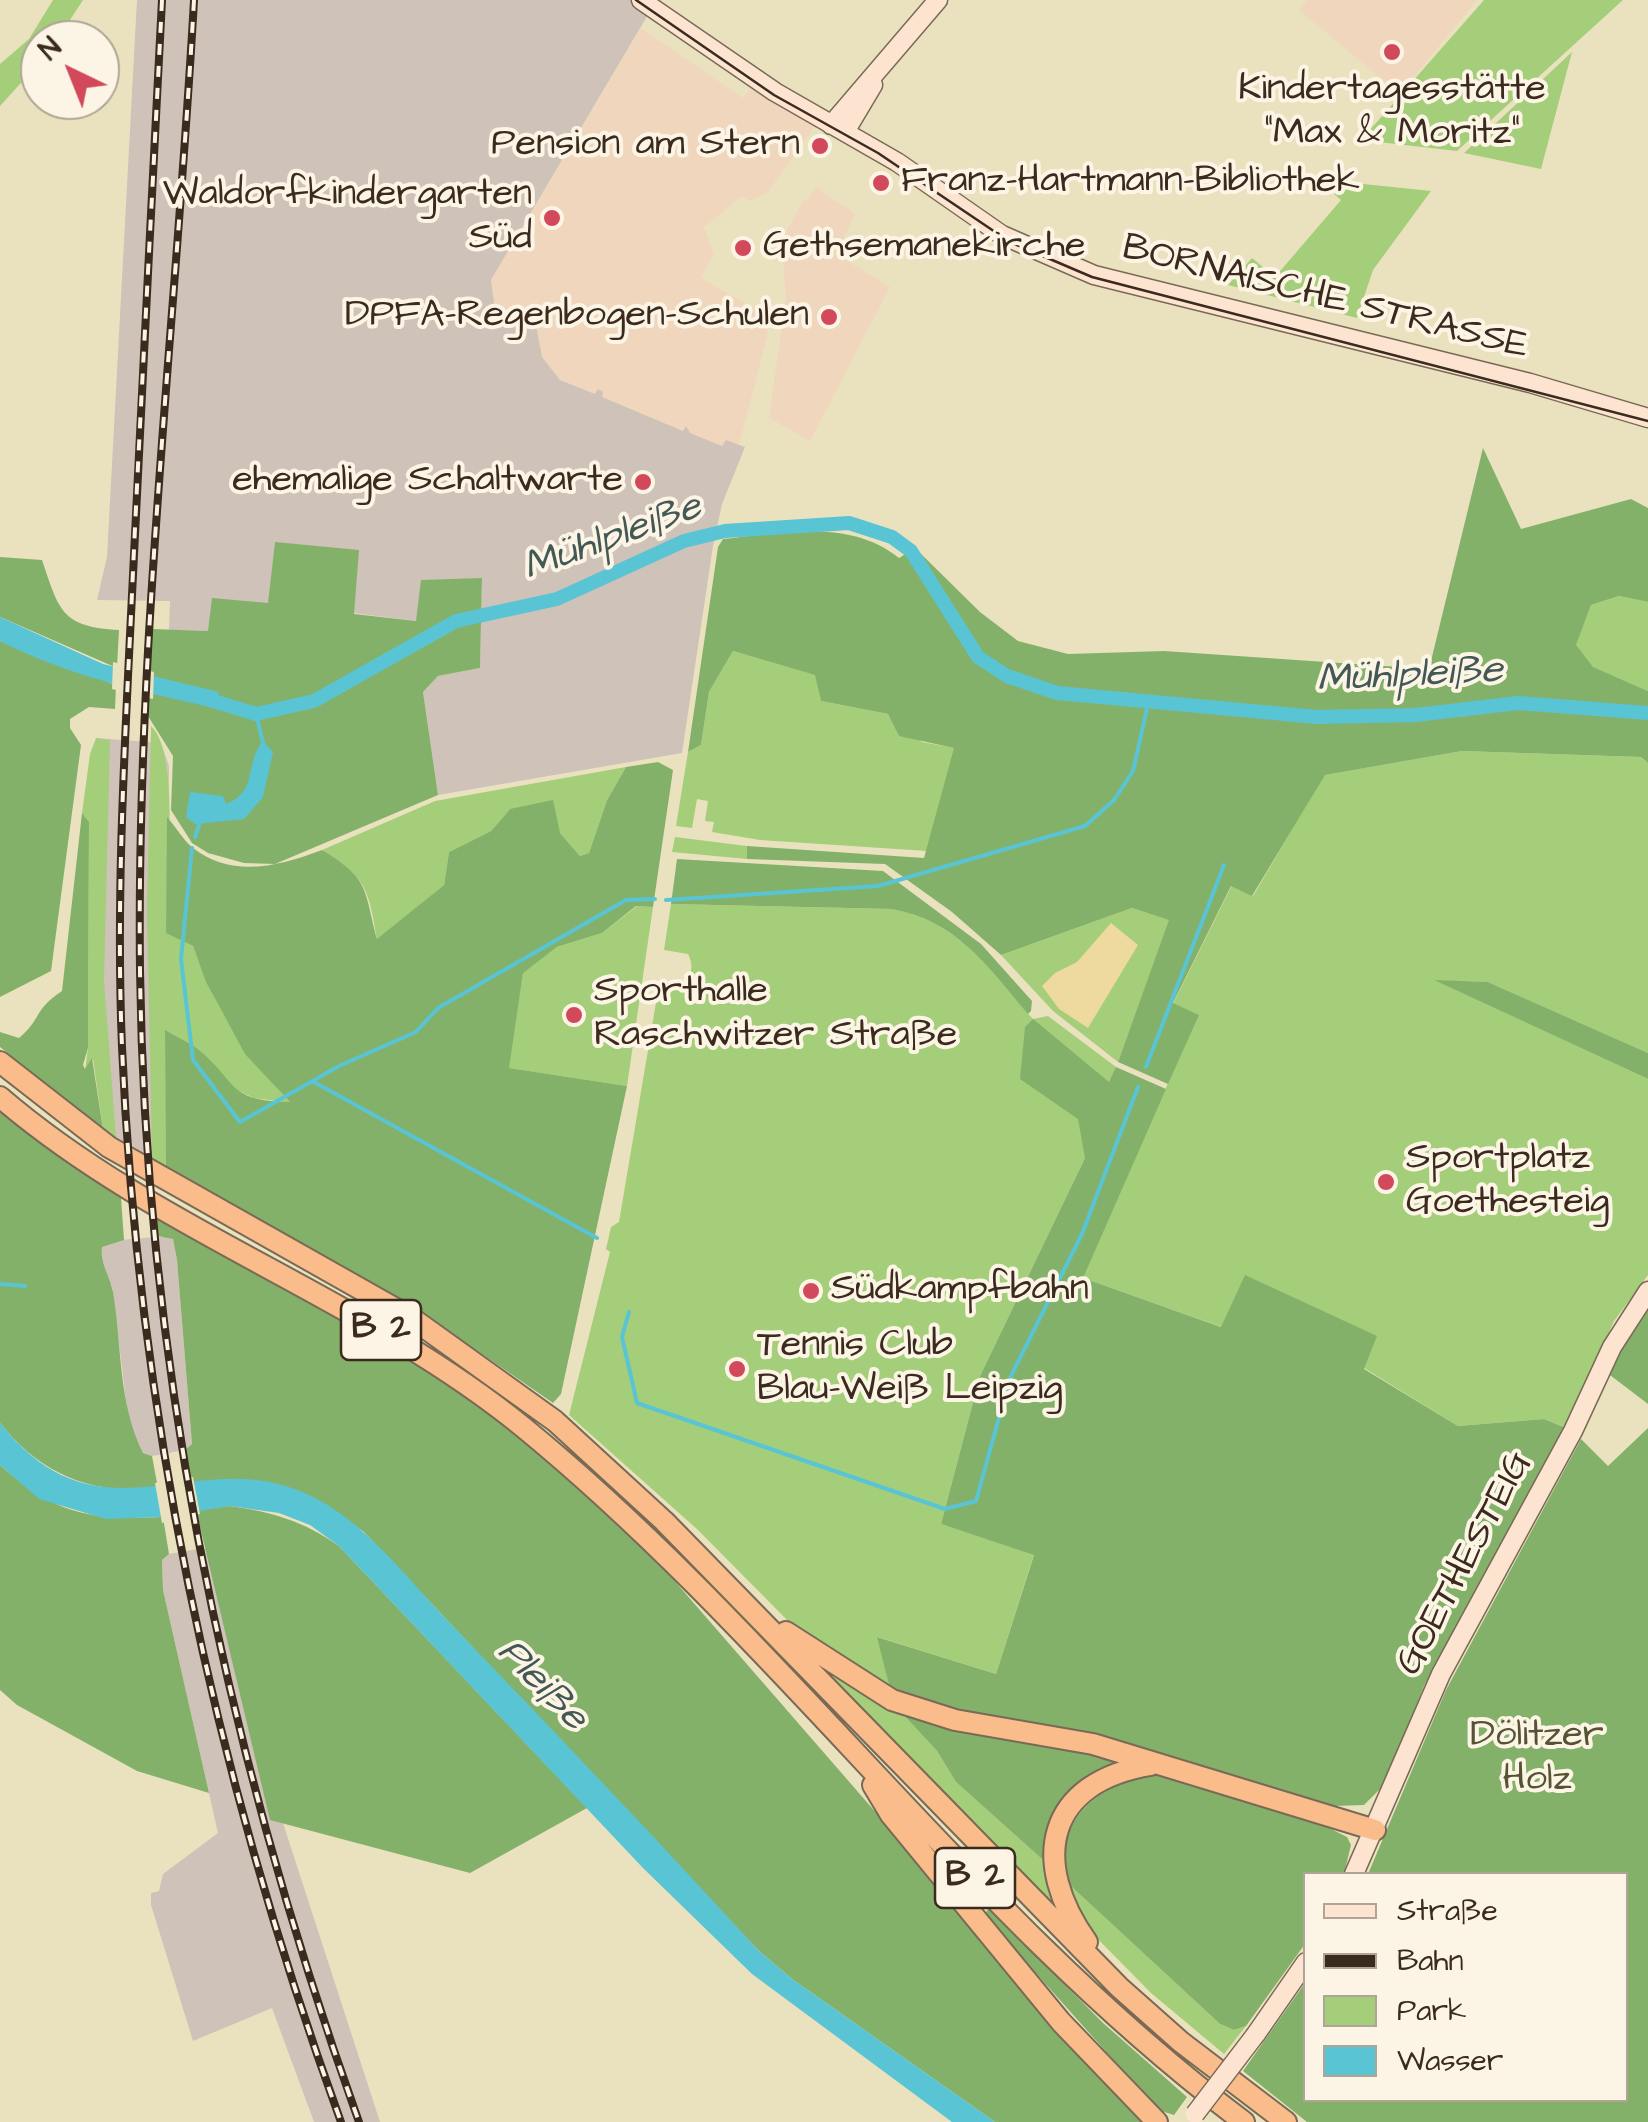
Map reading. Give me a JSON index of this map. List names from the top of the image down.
{
  "streets": {
    "highway": ["B 2"],
    "main road": ["BORNAISCHE STRASSE", "GOETHESTEIG"]
  },
  "water": ["Mühlpleiße", "Pleiße"],
  "parks": ["Dölitzer Holz"],
  "places": [
    "Kindertagesstätte \"Max & Moritz\"",
    "Pension am Stern",
    "Franz-Hartmann-Bibliothek",
    "Waldorfkindergarten Süd",
    "Gethsemanekirche",
    "DPFA-Regenbogen-Schulen",
    "ehemalige Schaltwarte",
    "Sporthalle Raschwitzer Straße",
    "Sportplatz Goethesteig",
    "Südkampfbahn",
    "Tennis Club Blau-Weiß Leipzig"
  ],
  "legend": [
    "Straße",
    "Bahn",
    "Park",
    "Wasser"
  ],
  "north": "top left"
}
